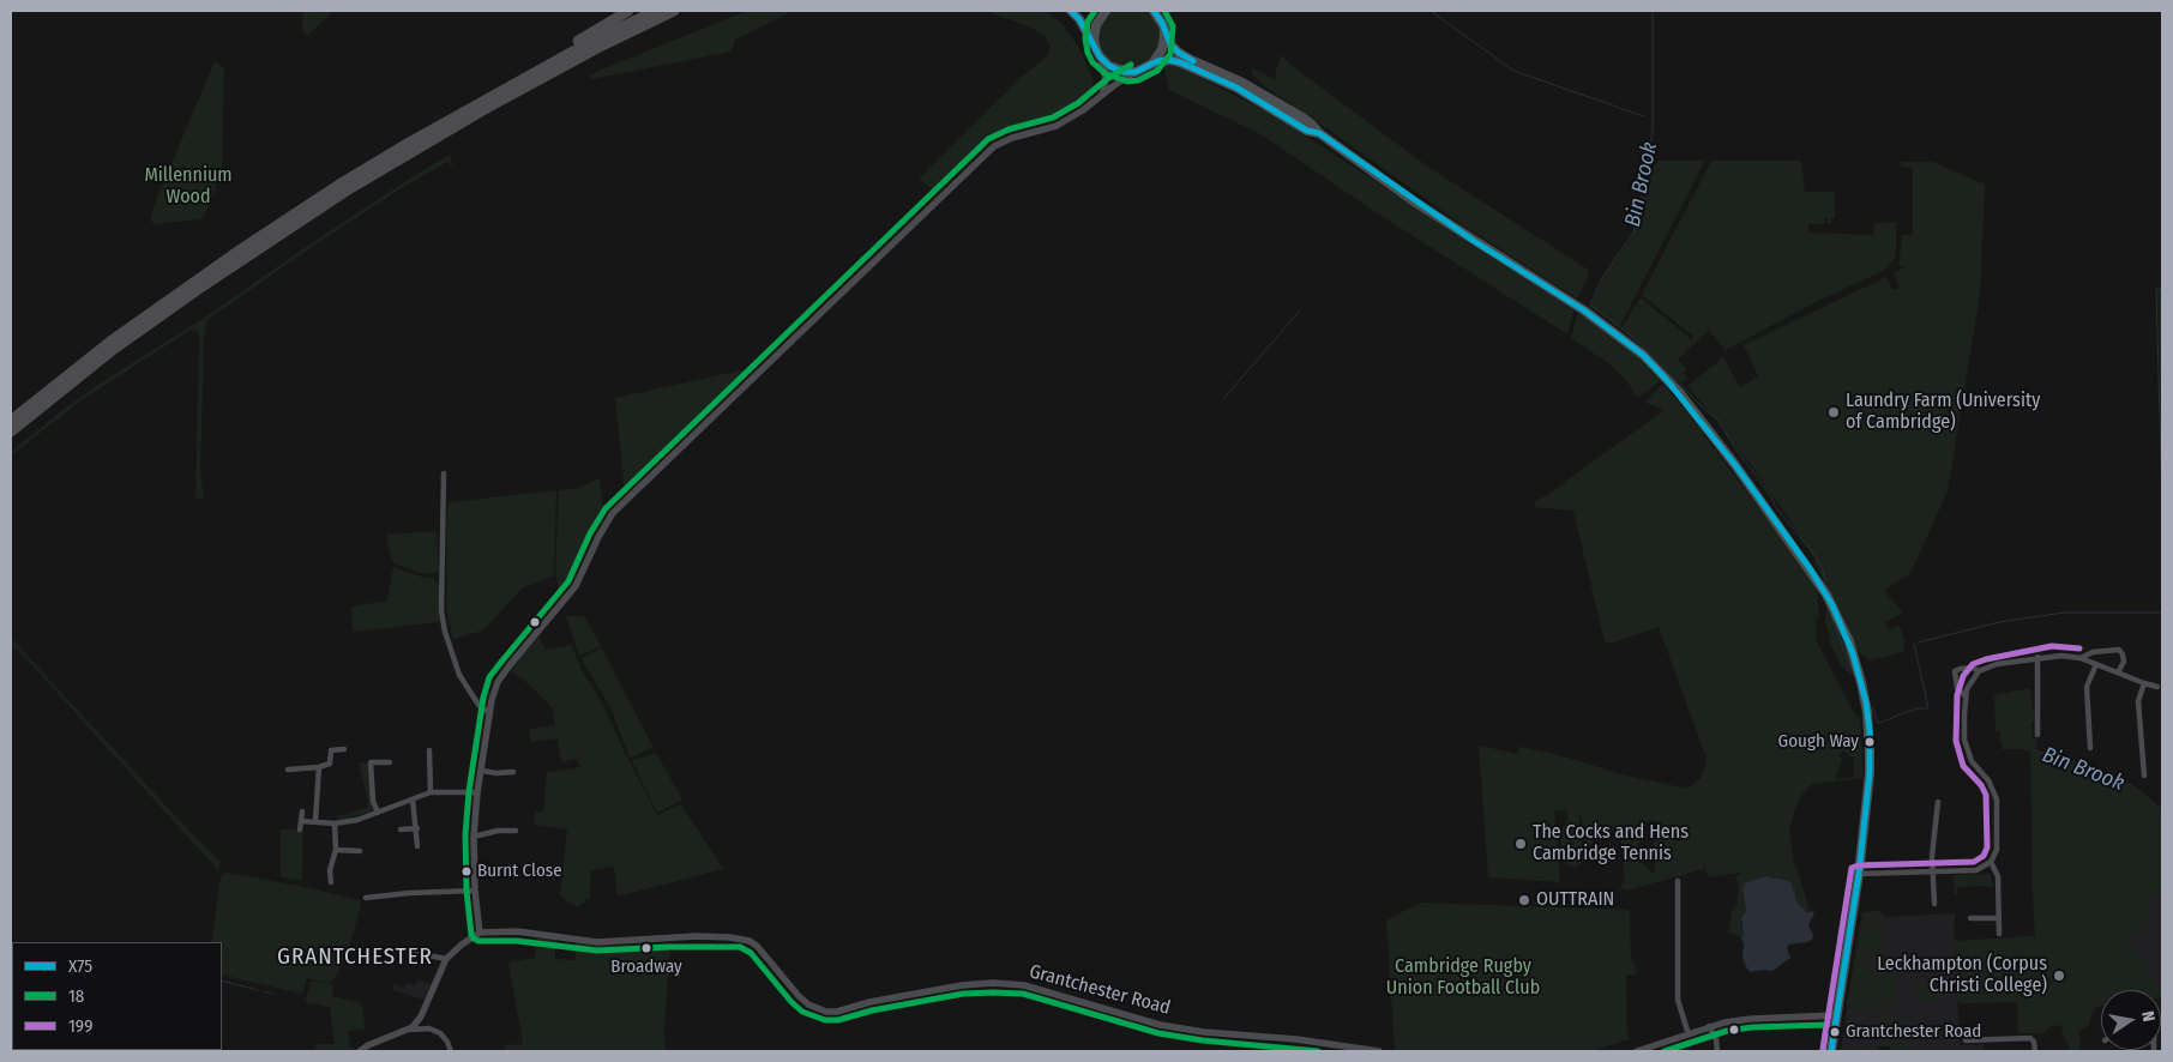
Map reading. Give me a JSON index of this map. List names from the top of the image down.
{
  "streets": {
    "street": ["Grantchester Road"]
  },
  "districts": ["GRANTCHESTER"],
  "water": ["Bin Brook"],
  "parks": ["Millennium Wood", "Cambridge Rugby Union Football Club"],
  "places": [
    "Laundry Farm (University of Cambridge)",
    "Gough Way",
    "The Cocks and Hens Cambridge Tennis",
    "Burnt Close",
    "OUTTRAIN",
    "Broadway",
    "Leckhampton (Corpus Christi College)",
    "Grantchester Road"
  ],
  "lines": ["transit line X75", "transit line 18", "transit line 199"],
  "legend": ["X75", "18", "199"],
  "north": "right"
}
